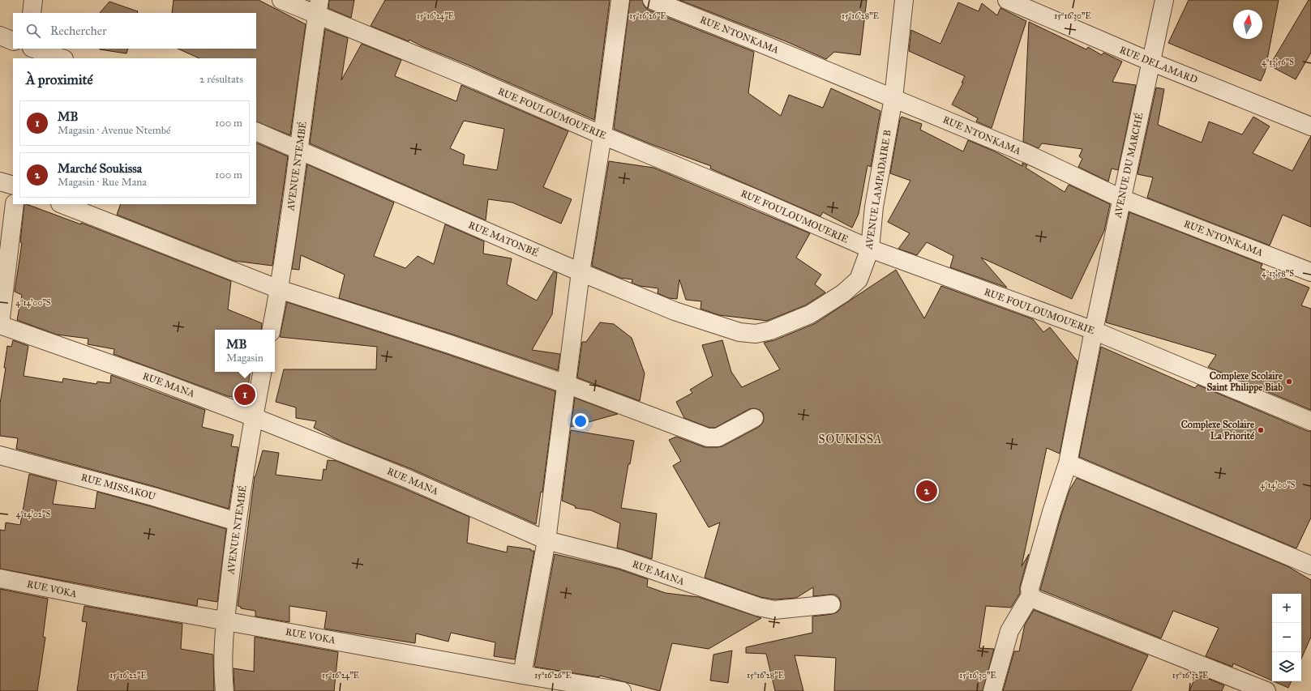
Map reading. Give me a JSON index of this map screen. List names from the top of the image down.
{
  "streets": {
    "street": [
      "RUE NTONKAMA",
      "RUE DELAMARD",
      "RUE FOULOUMOUERIE",
      "AVENUE DU MARCHÉ",
      "AVENUE NTEMBÉ",
      "AVENUE LAMPADAIRE B",
      "RUE MATONBÉ",
      "RUE MANA",
      "RUE MISSAKOU",
      "RUE VOKA"
    ]
  },
  "crossings": [
    ["RUE NTONKAMA", "AVENUE DU MARCHÉ"],
    ["RUE NTONKAMA", "AVENUE LAMPADAIRE B"],
    ["RUE DELAMARD", "AVENUE DU MARCHÉ"],
    ["RUE FOULOUMOUERIE", "AVENUE DU MARCHÉ"],
    ["RUE FOULOUMOUERIE", "AVENUE NTEMBÉ"],
    ["RUE FOULOUMOUERIE", "AVENUE LAMPADAIRE B"],
    ["AVENUE NTEMBÉ", "RUE MATONBÉ"],
    ["AVENUE NTEMBÉ", "RUE MANA"],
    ["AVENUE NTEMBÉ", "RUE MISSAKOU"],
    ["AVENUE NTEMBÉ", "RUE VOKA"],
    ["AVENUE LAMPADAIRE B", "RUE MATONBÉ"]
  ],
  "districts": ["SOUKISSA"],
  "places": ["Complexe Scolaire Saint Philippe Biab", "Complexe Scolaire La Priorité"],
  "north": "top",
  "page": {
    "search": "Rechercher",
    "heading": ["À proximité", "2 résultats"],
    "list": [
      {
        "mark": "1",
        "name": "MB",
        "note": "Magasin · Avenue Ntembé",
        "value": "100 m"
      },
      {
        "mark": "2",
        "name": "Marché Soukissa",
        "note": "Magasin · Rue Mana",
        "value": "100 m"
      }
    ],
    "popup": ["MB", "Magasin"],
    "pins": ["1", "2"],
    "map_buttons": ["+", "−"]
  },
  "coordinates": [
    "15°16'24\"E",
    "15°16'26\"E",
    "15°16'28\"E",
    "15°16'30\"E",
    "4°13'56\"S",
    "4°13'58\"S",
    "4°14'00\"S",
    "4°14'02\"S",
    "15°16'22\"E",
    "15°16'32\"E"
  ]
}
